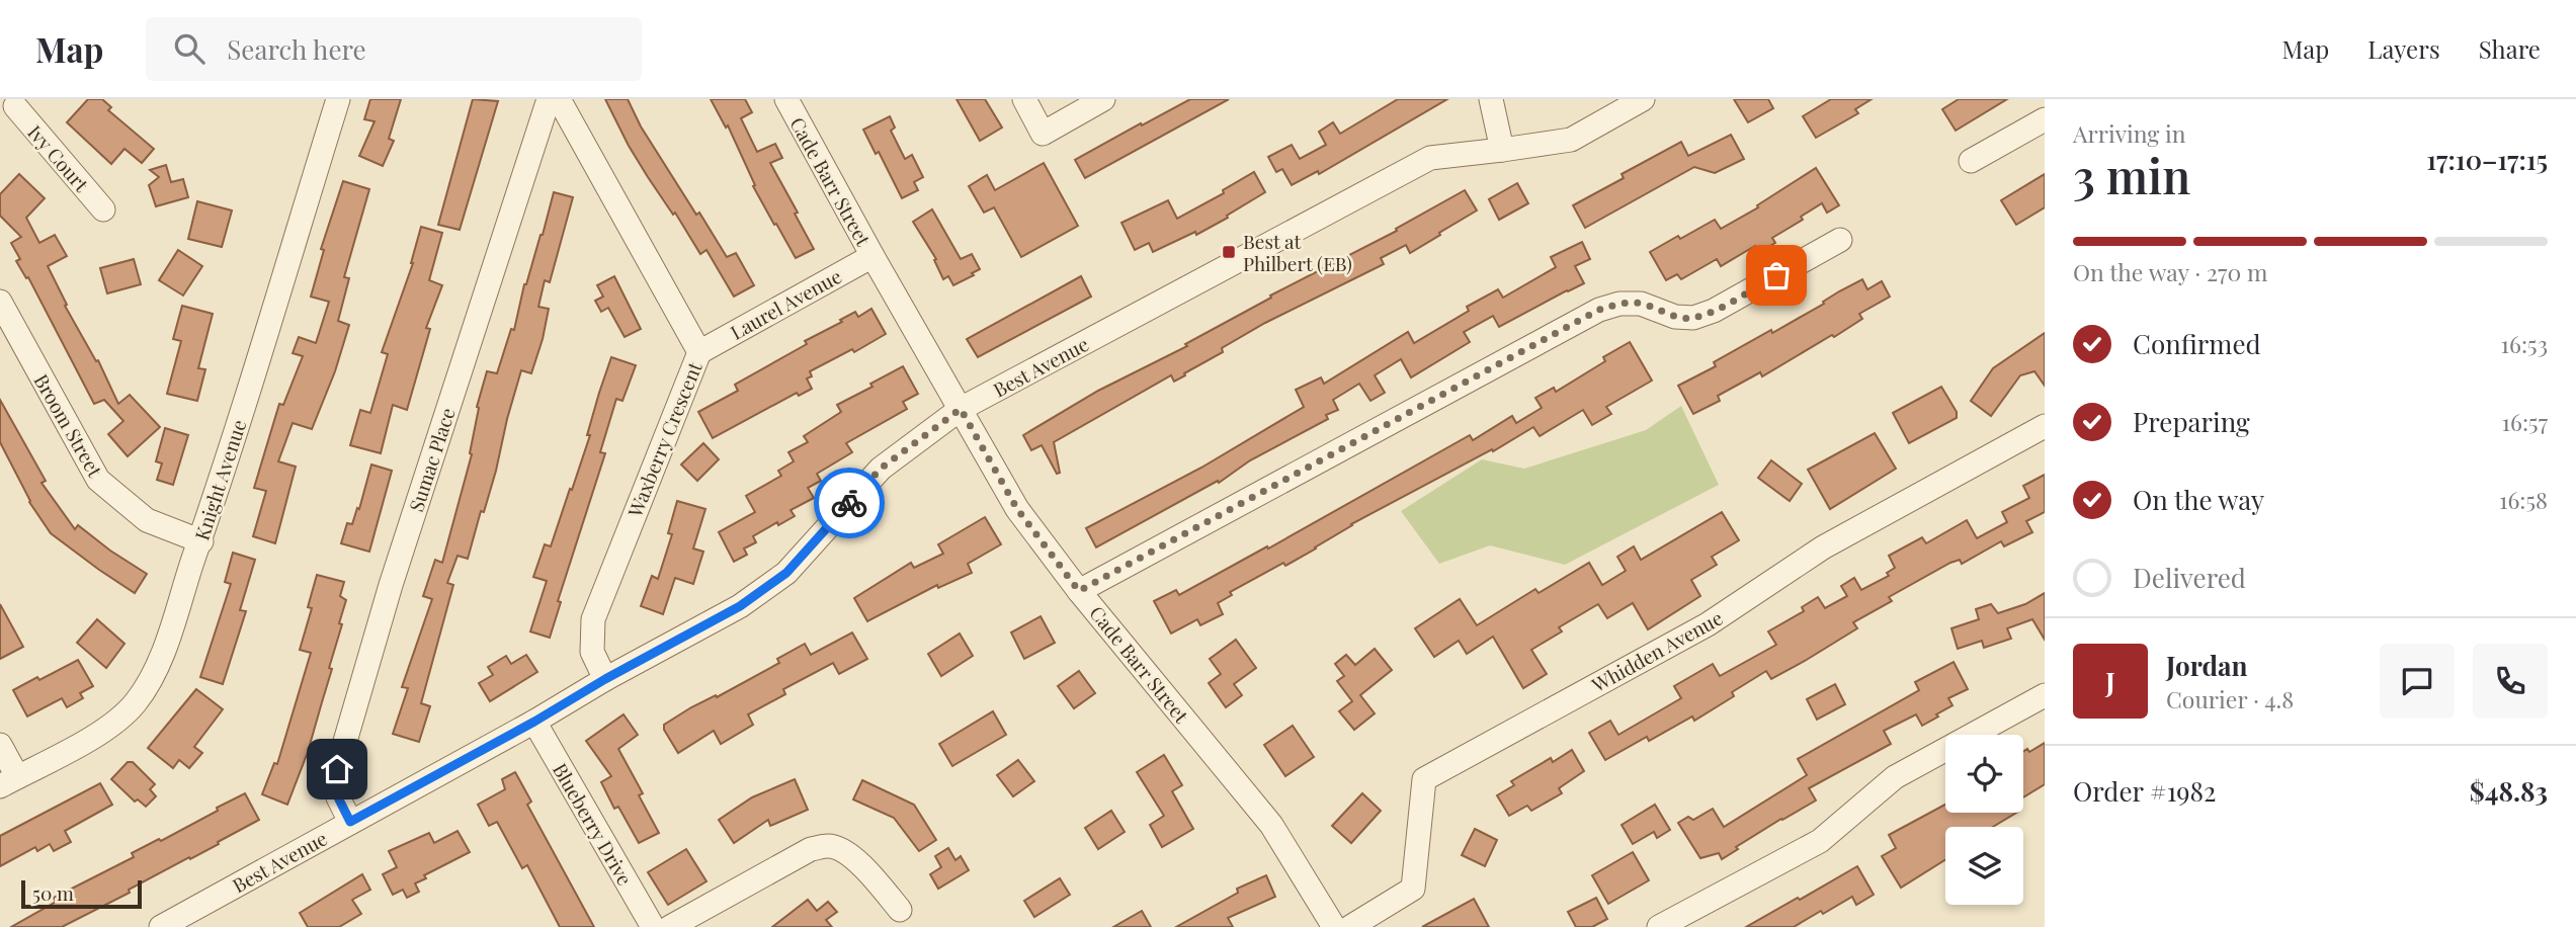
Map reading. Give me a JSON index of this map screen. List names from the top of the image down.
{
  "streets": {
    "street": [
      "Ivy Court",
      "Cade Barr Street",
      "Laurel Avenue",
      "Best Avenue",
      "Broom Street",
      "Waxberry Crescent",
      "Sumac Place",
      "Knight Avenue",
      "Whidden Avenue",
      "Blueberry Drive"
    ]
  },
  "crossings": [
    ["Cade Barr Street", "Laurel Avenue"],
    ["Cade Barr Street", "Best Avenue"],
    ["Laurel Avenue", "Waxberry Crescent"],
    ["Best Avenue", "Waxberry Crescent"],
    ["Best Avenue", "Sumac Place"],
    ["Best Avenue", "Blueberry Drive"],
    ["Broom Street", "Knight Avenue"]
  ],
  "places": {
    "transit": ["Best at Philbert (EB)"]
  },
  "scale_bar": "50 m",
  "page": {
    "header": "Map",
    "search": "Search here",
    "nav": ["Map", "Layers", "Share"],
    "heading": ["3 min", "Arriving in", "17:10–17:15"],
    "panel": [
      "Jordan",
      "Courier · 4.8",
      "Order #1982",
      "$48.83"
    ],
    "bar": "On the way · 270 m",
    "list": [
      ["Confirmed", "16:53"],
      ["Preparing", "16:57"],
      ["On the way", "16:58"],
      "Delivered"
    ],
    "round": "J",
    "scale": "50 m"
  }
}
